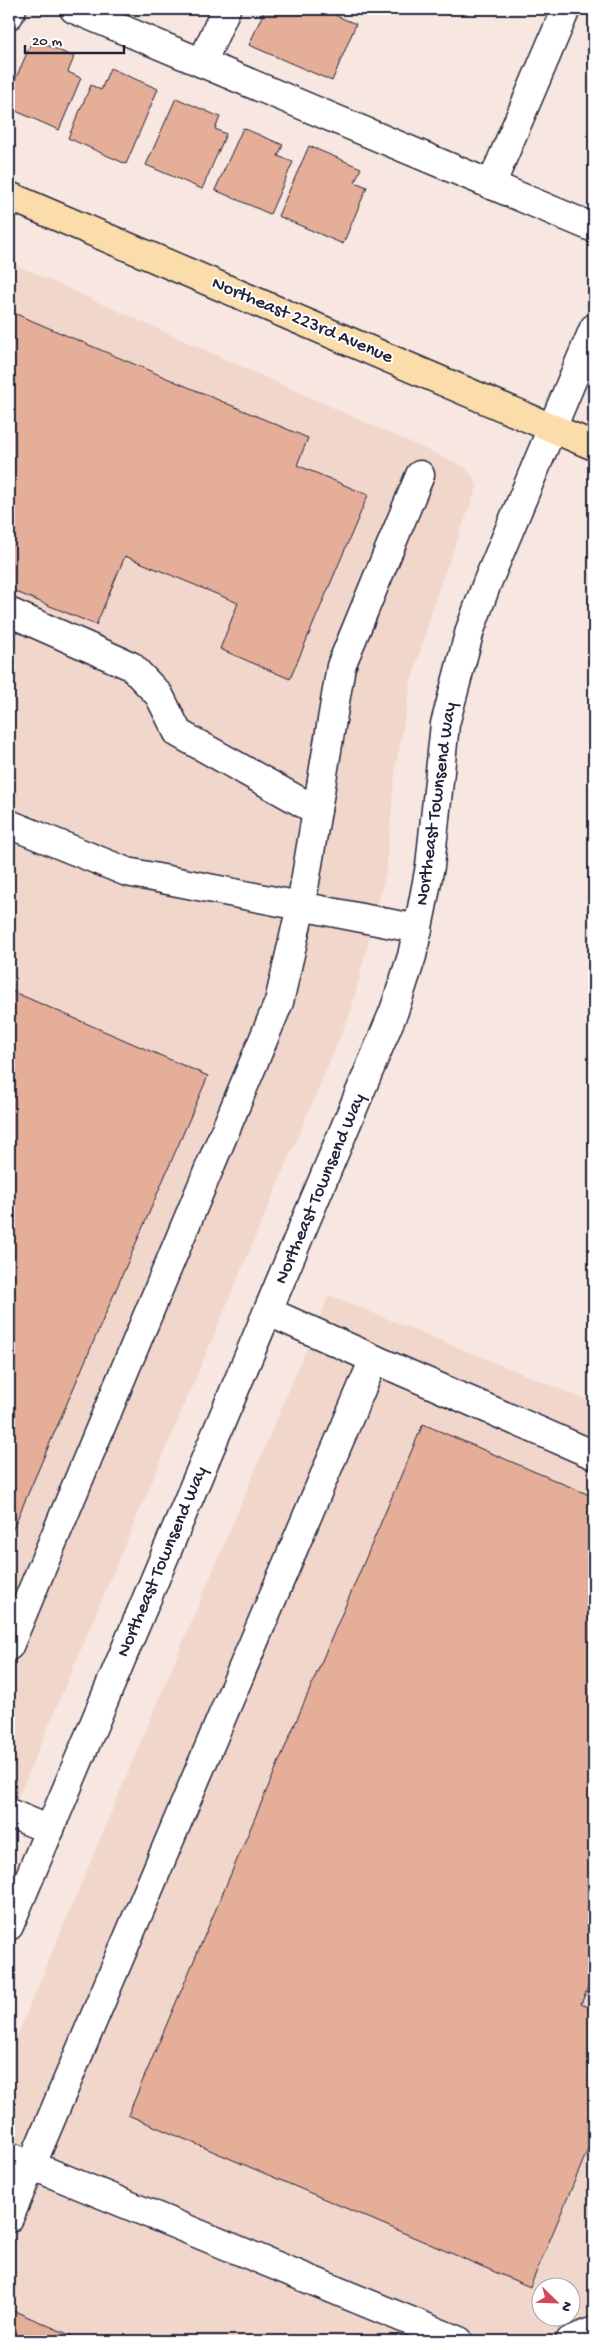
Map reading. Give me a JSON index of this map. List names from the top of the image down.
{
  "streets": {
    "main road": ["Northeast 223rd Avenue"],
    "street": ["Northeast Townsend Way"]
  },
  "crossings": [
    ["Northeast 223rd Avenue", "Northeast Townsend Way"]
  ],
  "scale_bar": "20 m",
  "north": "bottom right"
}
